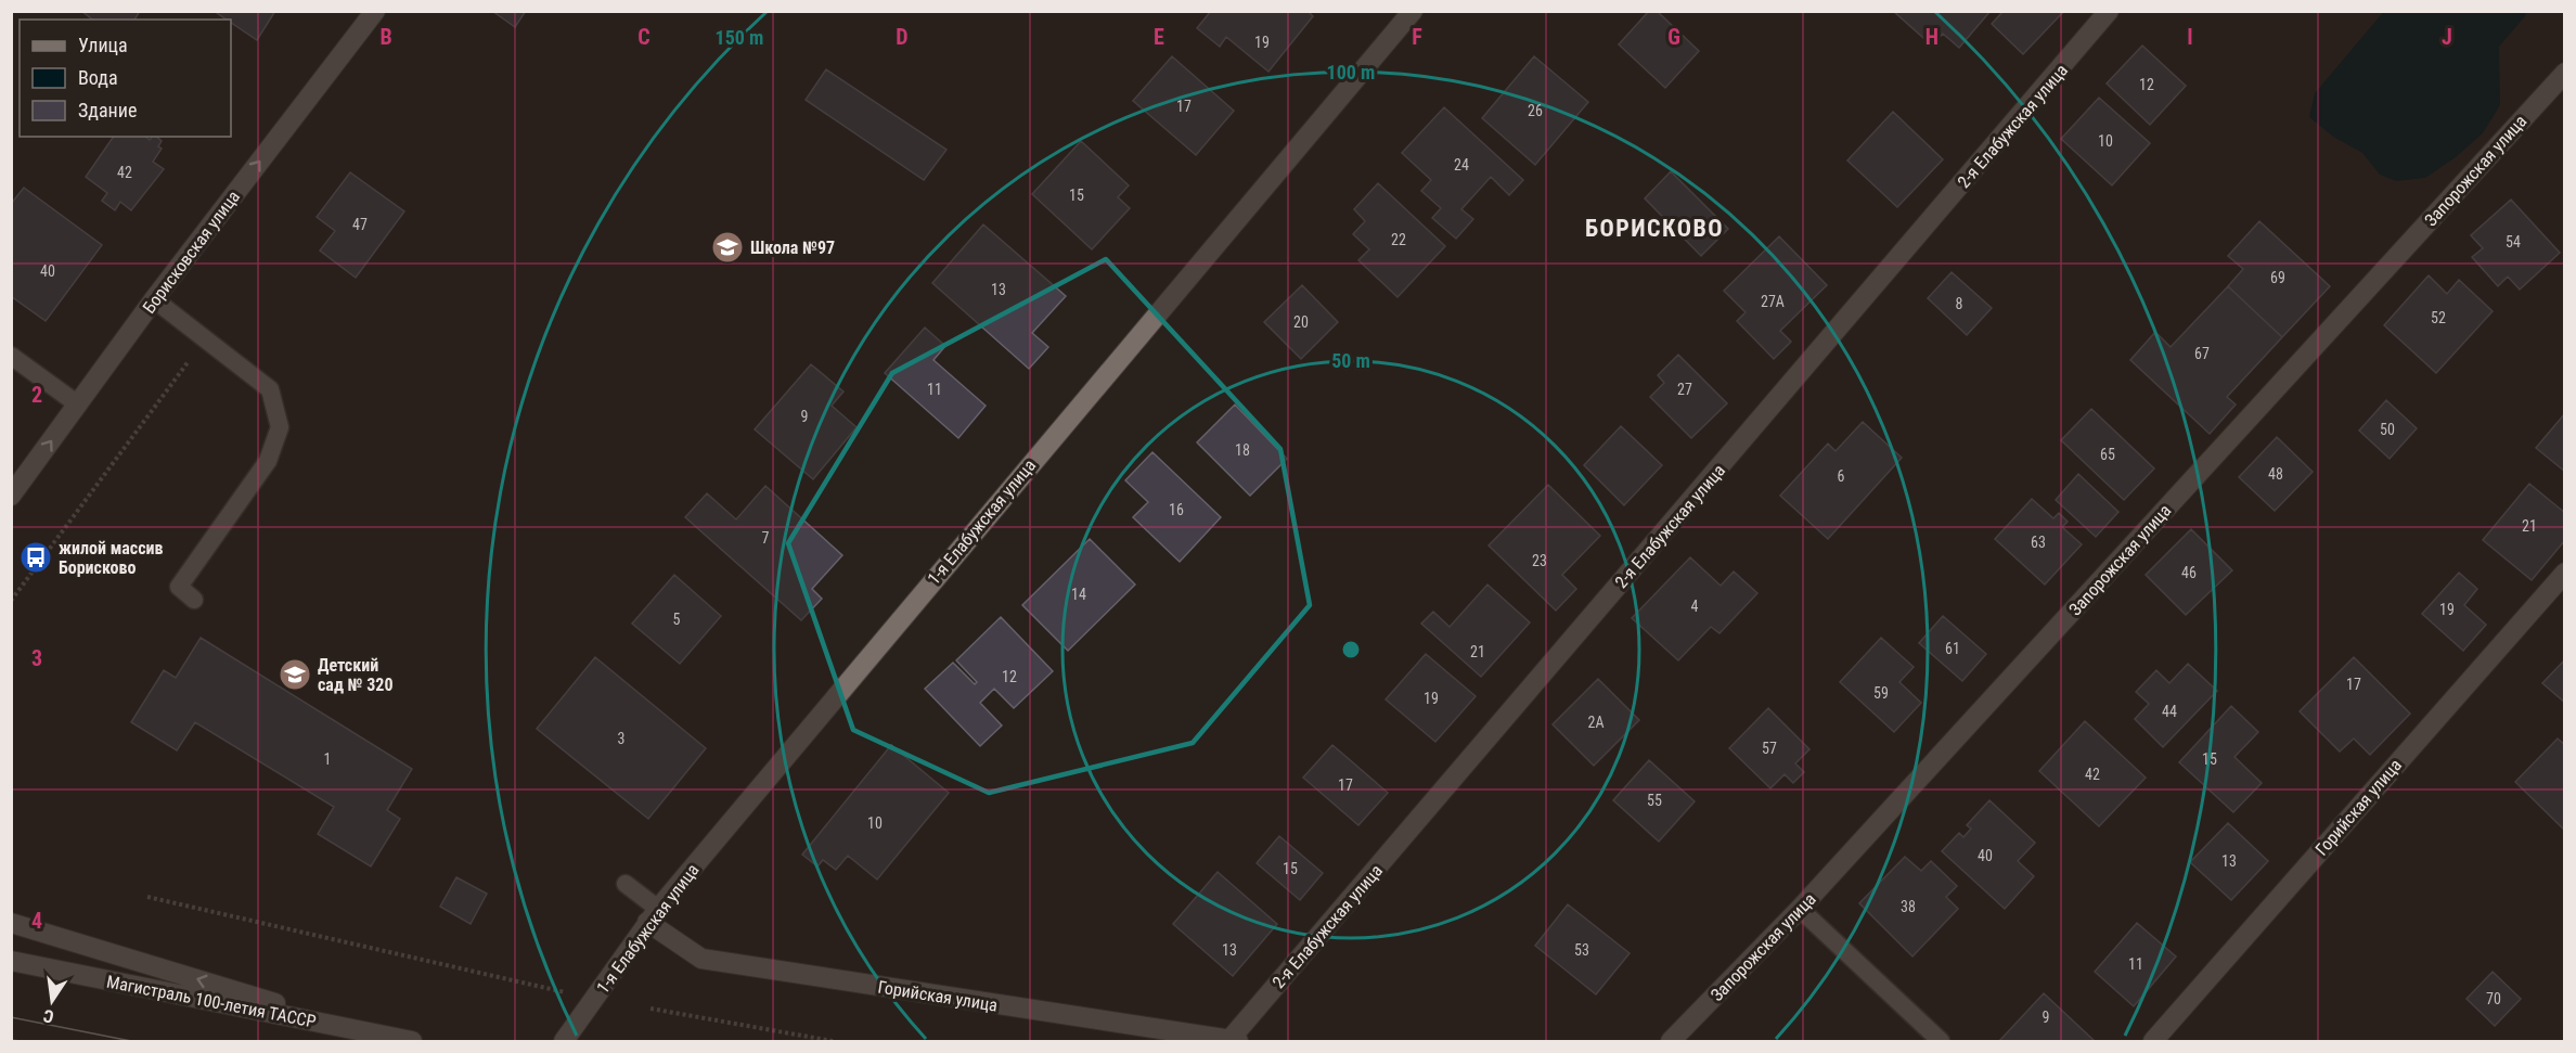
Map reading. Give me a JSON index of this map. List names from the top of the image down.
{
  "streets": {
    "street": [
      "2-я Елабужская улица",
      "Запорожская улица",
      "Борисковская улица",
      "1-я Елабужская улица",
      "Горийская улица",
      "Магистраль 100-летия ТАССР"
    ]
  },
  "crossings": [
    ["2-я Елабужская улица", "Горийская улица"],
    ["1-я Елабужская улица", "Горийская улица"]
  ],
  "one_way": ["Борисковская улица"],
  "districts": ["БОРИСКОВО"],
  "places": {
    "school or university": ["Школа №97", "Детский сад № 320"],
    "bus stop": ["жилой массив Борисково"]
  },
  "house_numbers": [
    "19",
    "12",
    "17",
    "26",
    "10",
    "24",
    "42",
    "15",
    "47",
    "22",
    "54",
    "40",
    "69",
    "13",
    "27А",
    "8",
    "52",
    "20",
    "67",
    "11",
    "27",
    "9",
    "50",
    "18",
    "65",
    "48",
    "6",
    "16",
    "21",
    "7",
    "63",
    "23",
    "46",
    "14",
    "4",
    "19",
    "5",
    "61",
    "21",
    "12",
    "17",
    "59",
    "19",
    "44",
    "2А",
    "3",
    "57",
    "1",
    "15",
    "42",
    "17",
    "55",
    "10",
    "40",
    "13",
    "15",
    "38",
    "13",
    "53",
    "11",
    "70",
    "9"
  ],
  "legend": ["Улица", "Вода", "Здание"],
  "north": "bottom",
  "grid": {
    "columns": [
      "B",
      "C",
      "D",
      "E",
      "F",
      "G",
      "H",
      "I",
      "J"
    ],
    "rows": ["2", "3", "4"]
  },
  "rings": ["150 m", "100 m", "50 m"]
}
